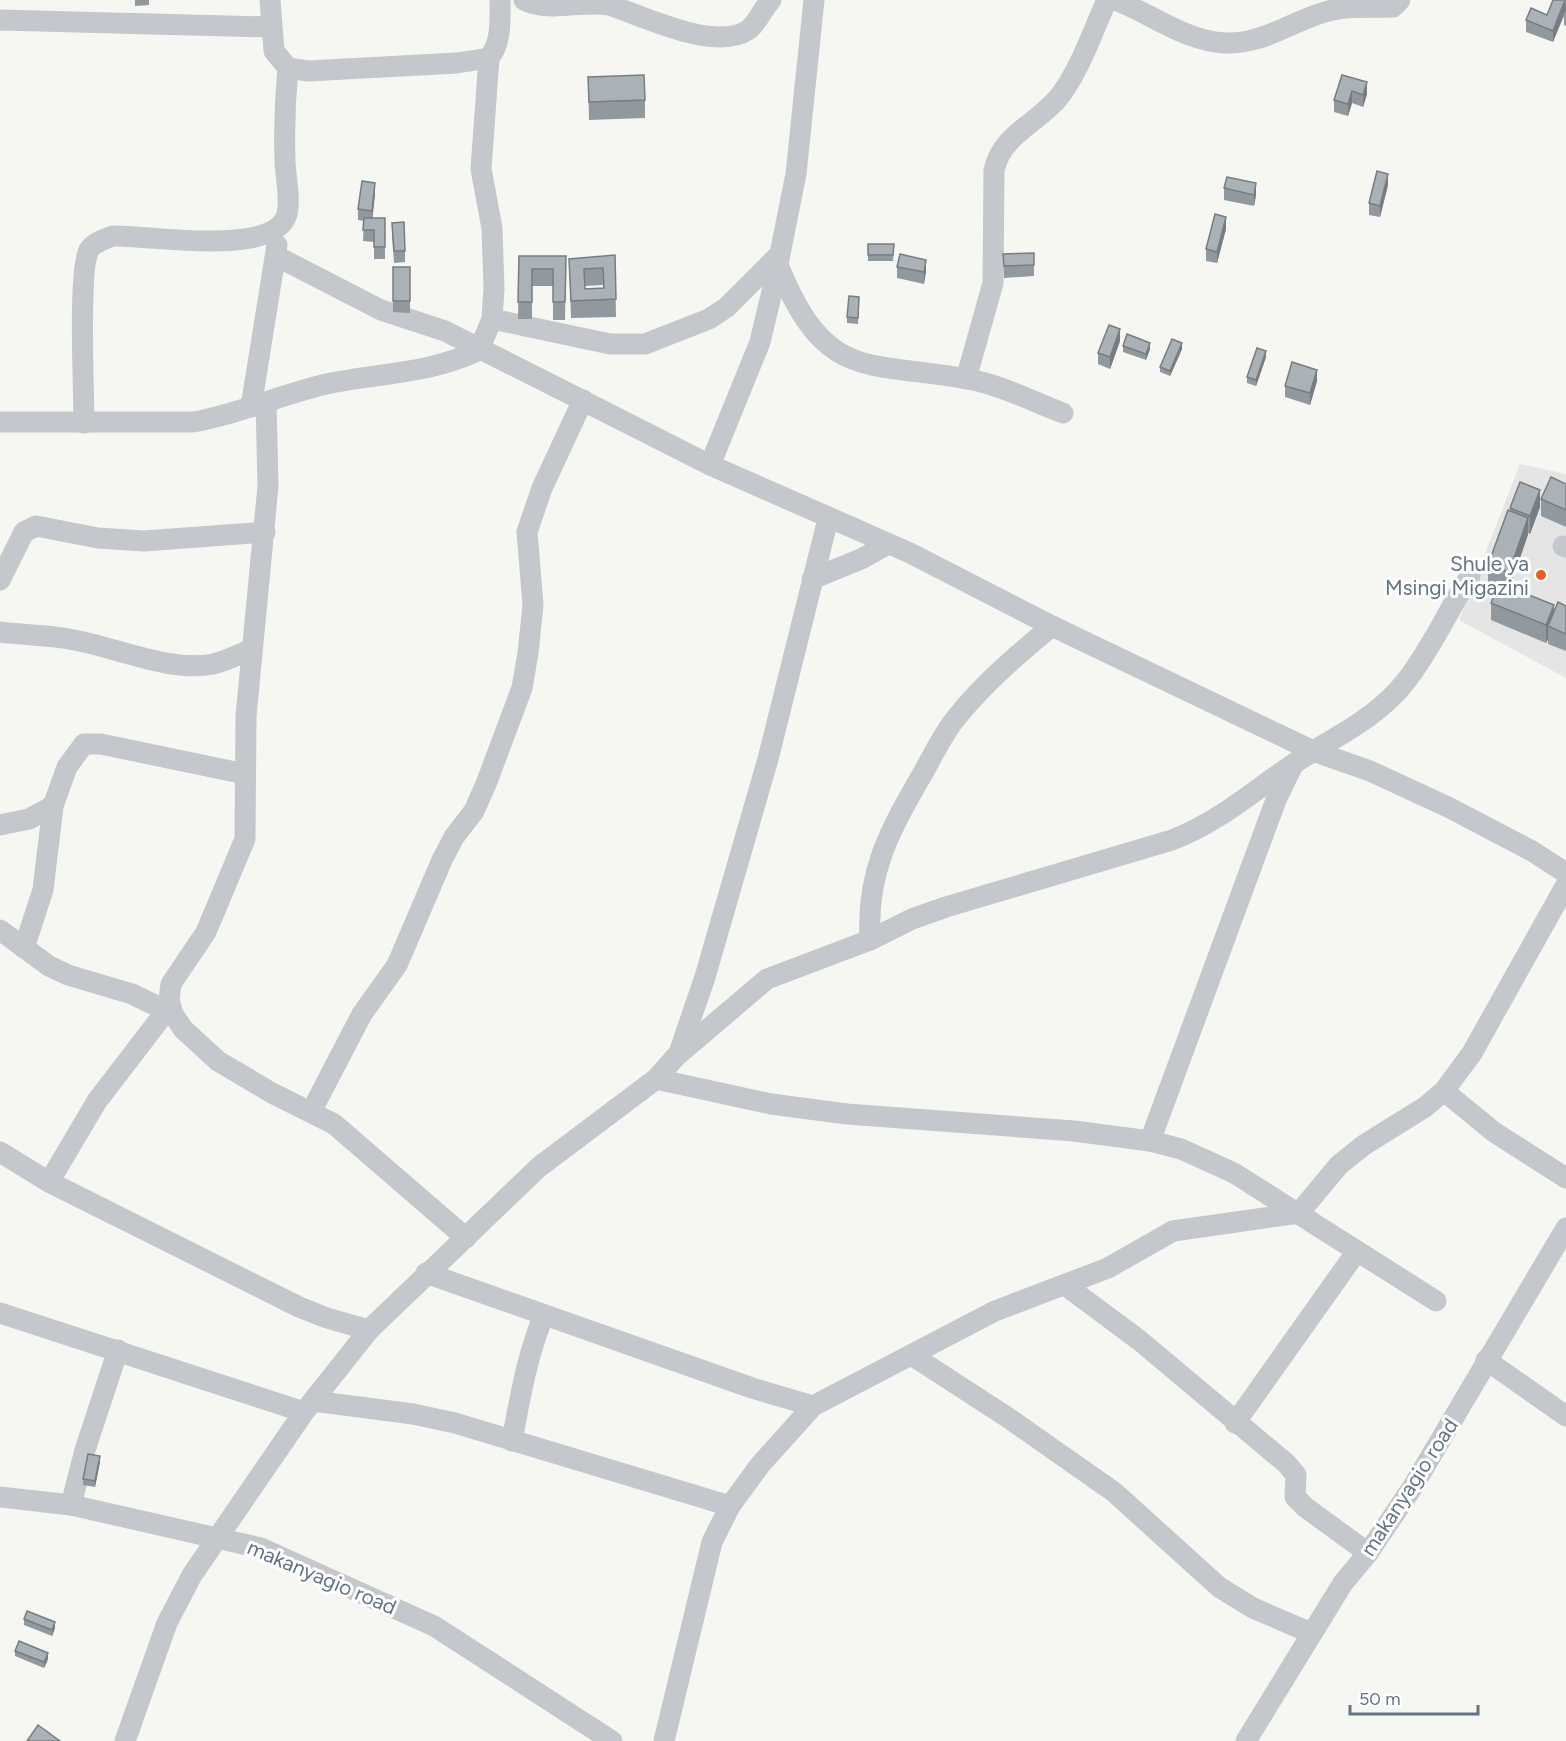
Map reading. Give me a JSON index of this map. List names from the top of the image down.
{
  "streets": {
    "street": ["makanyagio road"]
  },
  "places": ["Shule ya Msingi Migazini"],
  "scale_bar": "50 m"
}
